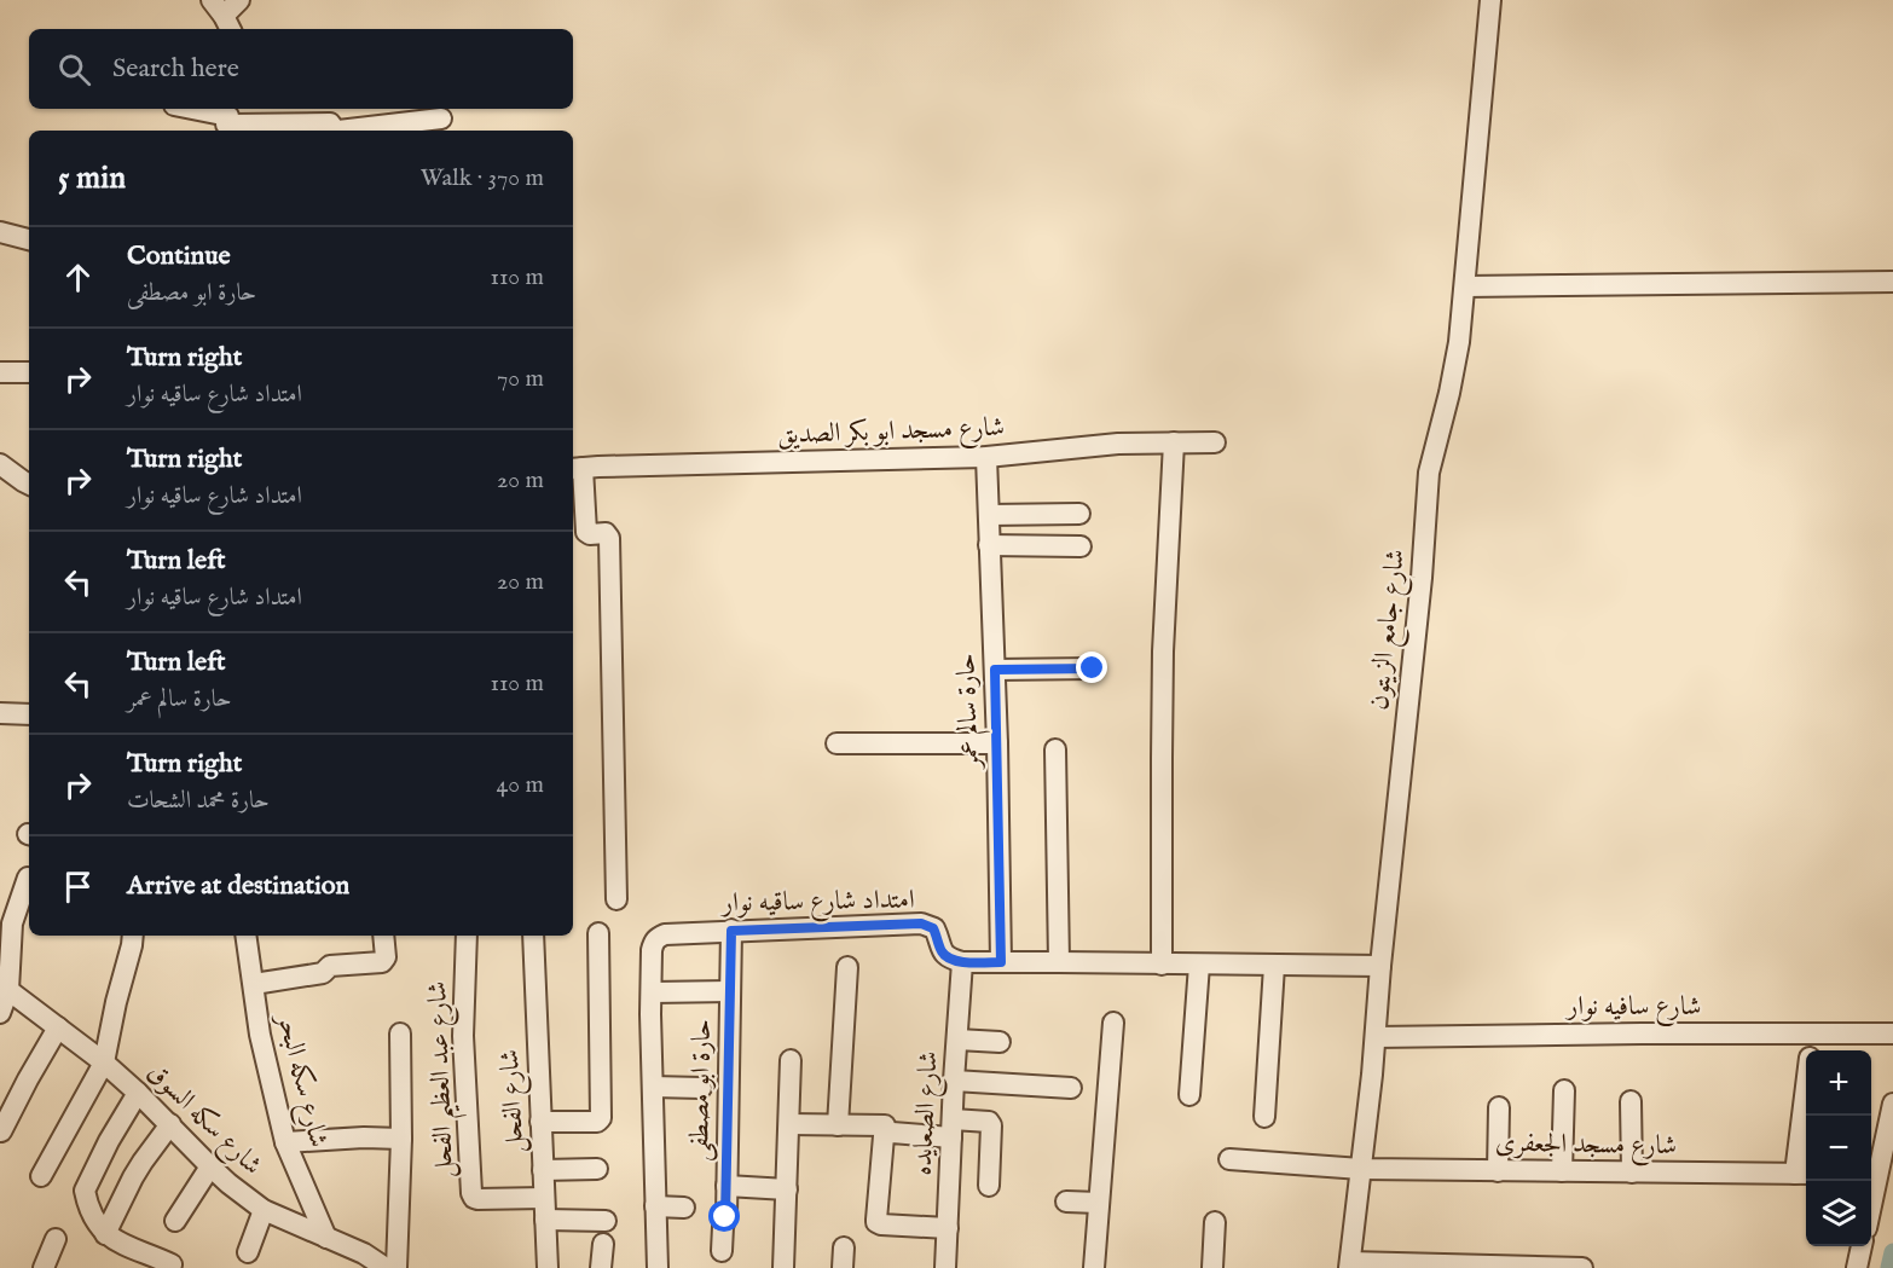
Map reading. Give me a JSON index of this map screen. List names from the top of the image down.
{
  "streets": {
    "street": [
      "شارع مسجد ابو بكر الصديق",
      "شارع جامع الزيتون",
      "حارة سالم عمر",
      "امتداد شارع ساقيه نوار",
      "شارع سافيه نوار",
      "شارع عبد العظيم الفحل",
      "شارع سكه البحر",
      "حارة ابو مصطفى",
      "شارع الفحل",
      "شارع الصعايده",
      "شارع سكه السوق",
      "شارع مسجد الجعفرى"
    ]
  },
  "crossings": [
    ["شارع مسجد ابو بكر الصديق", "حارة سالم عمر"],
    ["شارع جامع الزيتون", "شارع سافيه نوار"],
    ["شارع جامع الزيتون", "شارع مسجد الجعفرى"],
    ["امتداد شارع ساقيه نوار", "حارة ابو مصطفى"],
    ["امتداد شارع ساقيه نوار", "شارع الصعايده"],
    ["شارع عبد العظيم الفحل", "شارع الفحل"],
    ["شارع سكه البحر", "شارع سكه السوق"]
  ],
  "page": {
    "search": "Search here",
    "heading": ["5 min", "Walk · 370 m"],
    "list": [
      ["Continue", "حارة ابو مصطفى", "110 m"],
      ["Turn right", "امتداد شارع ساقيه نوار", "70 m"],
      ["Turn right", "امتداد شارع ساقيه نوار", "20 m"],
      ["Turn left", "امتداد شارع ساقيه نوار", "20 m"],
      ["Turn left", "حارة سالم عمر", "110 m"],
      ["Turn right", "حارة محمد الشحات", "40 m"],
      "Arrive at destination"
    ],
    "map_buttons": ["+", "−"]
  }
}
